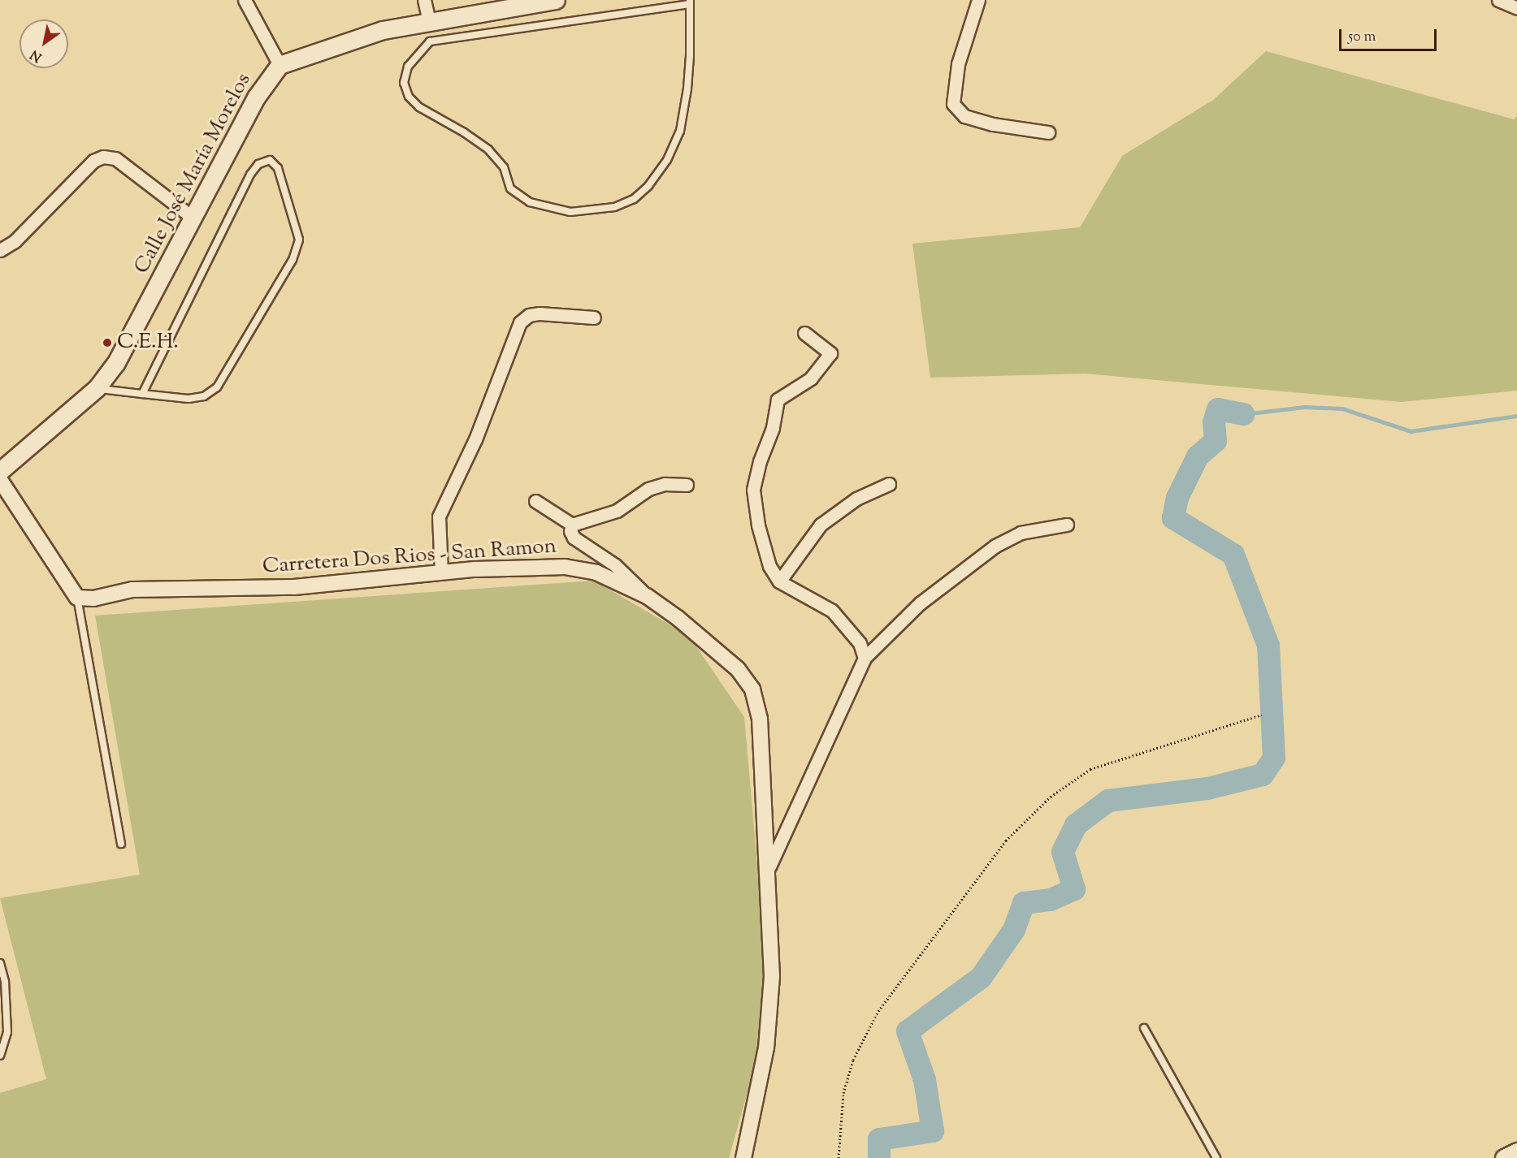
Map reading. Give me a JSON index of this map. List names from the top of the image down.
{
  "streets": {
    "main road": ["Calle José María Morelos"],
    "street": ["Carretera Dos Rios - San Ramon"]
  },
  "places": ["C.E.H."],
  "scale_bar": "50 m",
  "north": "bottom left"
}
